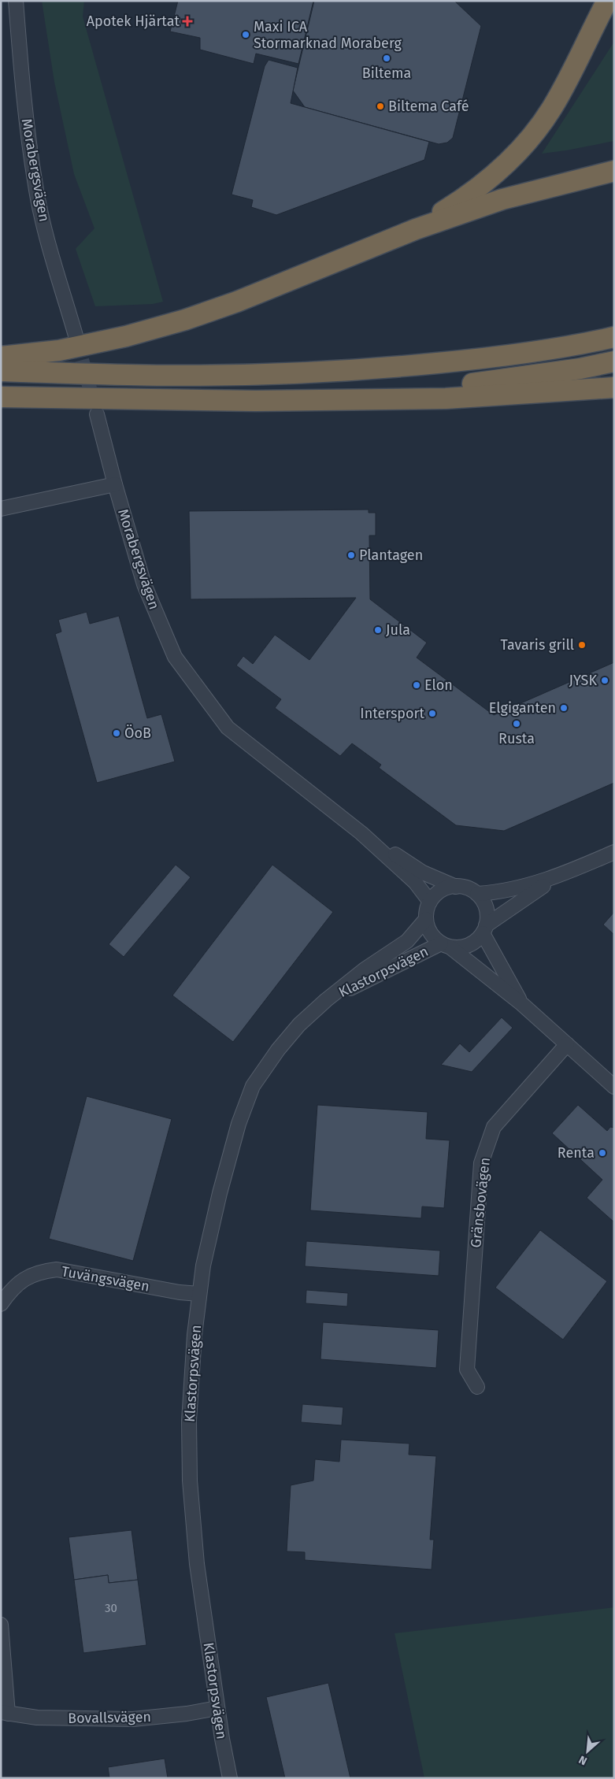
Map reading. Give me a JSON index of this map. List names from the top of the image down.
{
  "streets": {
    "street": [
      "Morabergsvägen",
      "Klastorpsvägen",
      "Gränsbovägen",
      "Tuvängsvägen",
      "Bovallsvägen"
    ]
  },
  "crossings": [
    ["Morabergsvägen", "Klastorpsvägen"],
    ["Klastorpsvägen", "Tuvängsvägen"],
    ["Klastorpsvägen", "Bovallsvägen"]
  ],
  "places": {
    "health": ["Apotek Hjärtat"],
    "other": [
      "Maxi ICA Stormarknad Moraberg",
      "Biltema",
      "Biltema Café",
      "Plantagen",
      "Jula",
      "Tavaris grill",
      "JYSK",
      "Elon",
      "Elgiganten",
      "Intersport",
      "Rusta",
      "ÖoB",
      "Renta"
    ]
  },
  "house_numbers": ["30"],
  "north": "bottom left"
}
